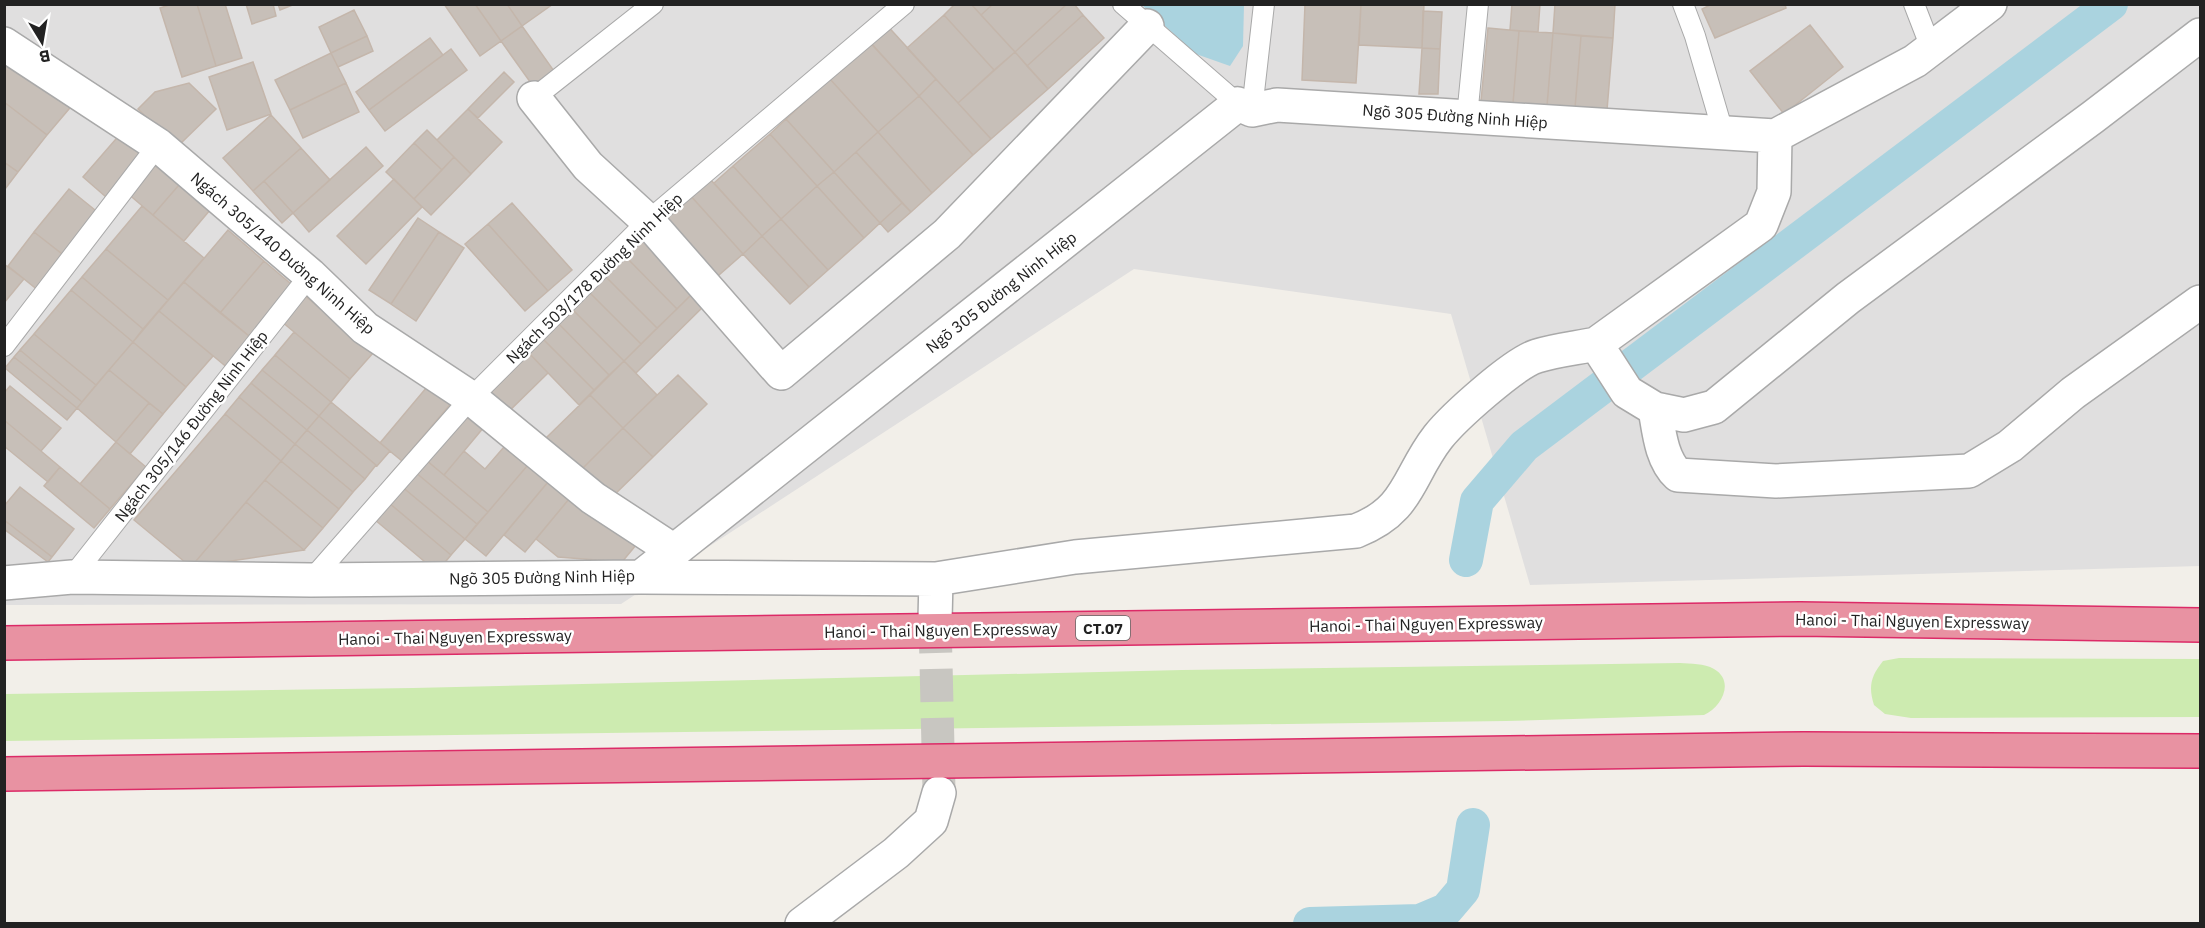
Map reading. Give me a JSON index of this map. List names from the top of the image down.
{
  "streets": {
    "highway": ["Hanoi - Thai Nguyen Expressway", "CT.07"],
    "street": ["Ngõ 305 Đường Ninh Hiệp", "Ngách 305/140 Đường Ninh Hiệp"],
    "lane": ["Ngách 503/178 Đường Ninh Hiệp", "Ngách 305/146 Đường Ninh Hiệp"]
  },
  "crossings": [
    ["Ngõ 305 Đường Ninh Hiệp", "Ngách 305/140 Đường Ninh Hiệp"],
    ["Ngõ 305 Đường Ninh Hiệp", "Ngách 503/178 Đường Ninh Hiệp"],
    ["Ngõ 305 Đường Ninh Hiệp", "Ngách 305/146 Đường Ninh Hiệp"],
    ["Ngách 305/140 Đường Ninh Hiệp", "Ngách 503/178 Đường Ninh Hiệp"],
    ["Ngách 305/140 Đường Ninh Hiệp", "Ngách 305/146 Đường Ninh Hiệp"]
  ],
  "north": "bottom"
}
